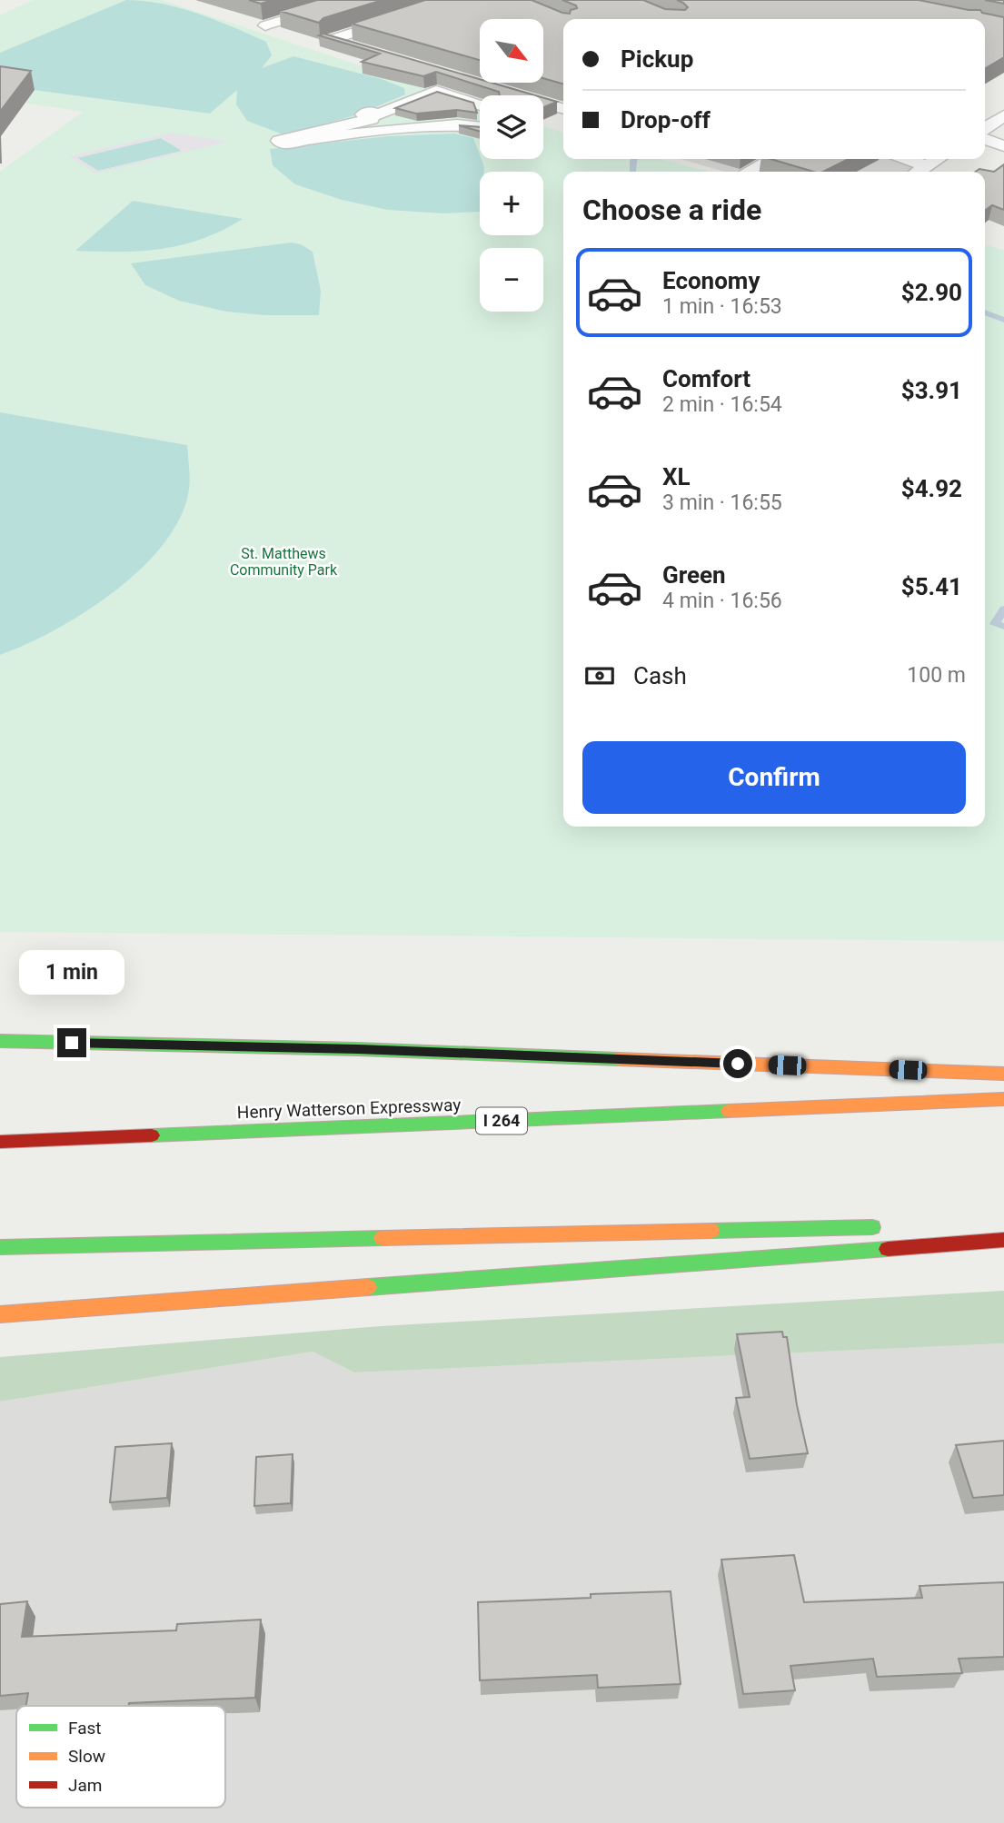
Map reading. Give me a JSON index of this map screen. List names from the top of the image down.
{
  "streets": {
    "highway": ["Henry Watterson Expressway", "I 264"]
  },
  "parks": ["St. Matthews Community Park"],
  "legend": ["Fast", "Slow", "Jam"],
  "north": "bottom right",
  "page": {
    "map_buttons": ["+", "−"],
    "banner": ["Pickup", "Drop-off"],
    "heading": "Choose a ride",
    "list": [
      {
        "name": "Economy",
        "note": "1 min · 16:53",
        "value": "$2.90"
      },
      {
        "name": "Comfort",
        "note": "2 min · 16:54",
        "value": "$3.91"
      },
      {
        "name": "XL",
        "note": "3 min · 16:55",
        "value": "$4.92"
      },
      {
        "name": "Green",
        "note": "4 min · 16:56",
        "value": "$5.41"
      }
    ],
    "pay": ["Cash", "100 m"],
    "buttons": "Confirm",
    "bubble": "1 min"
  }
}
